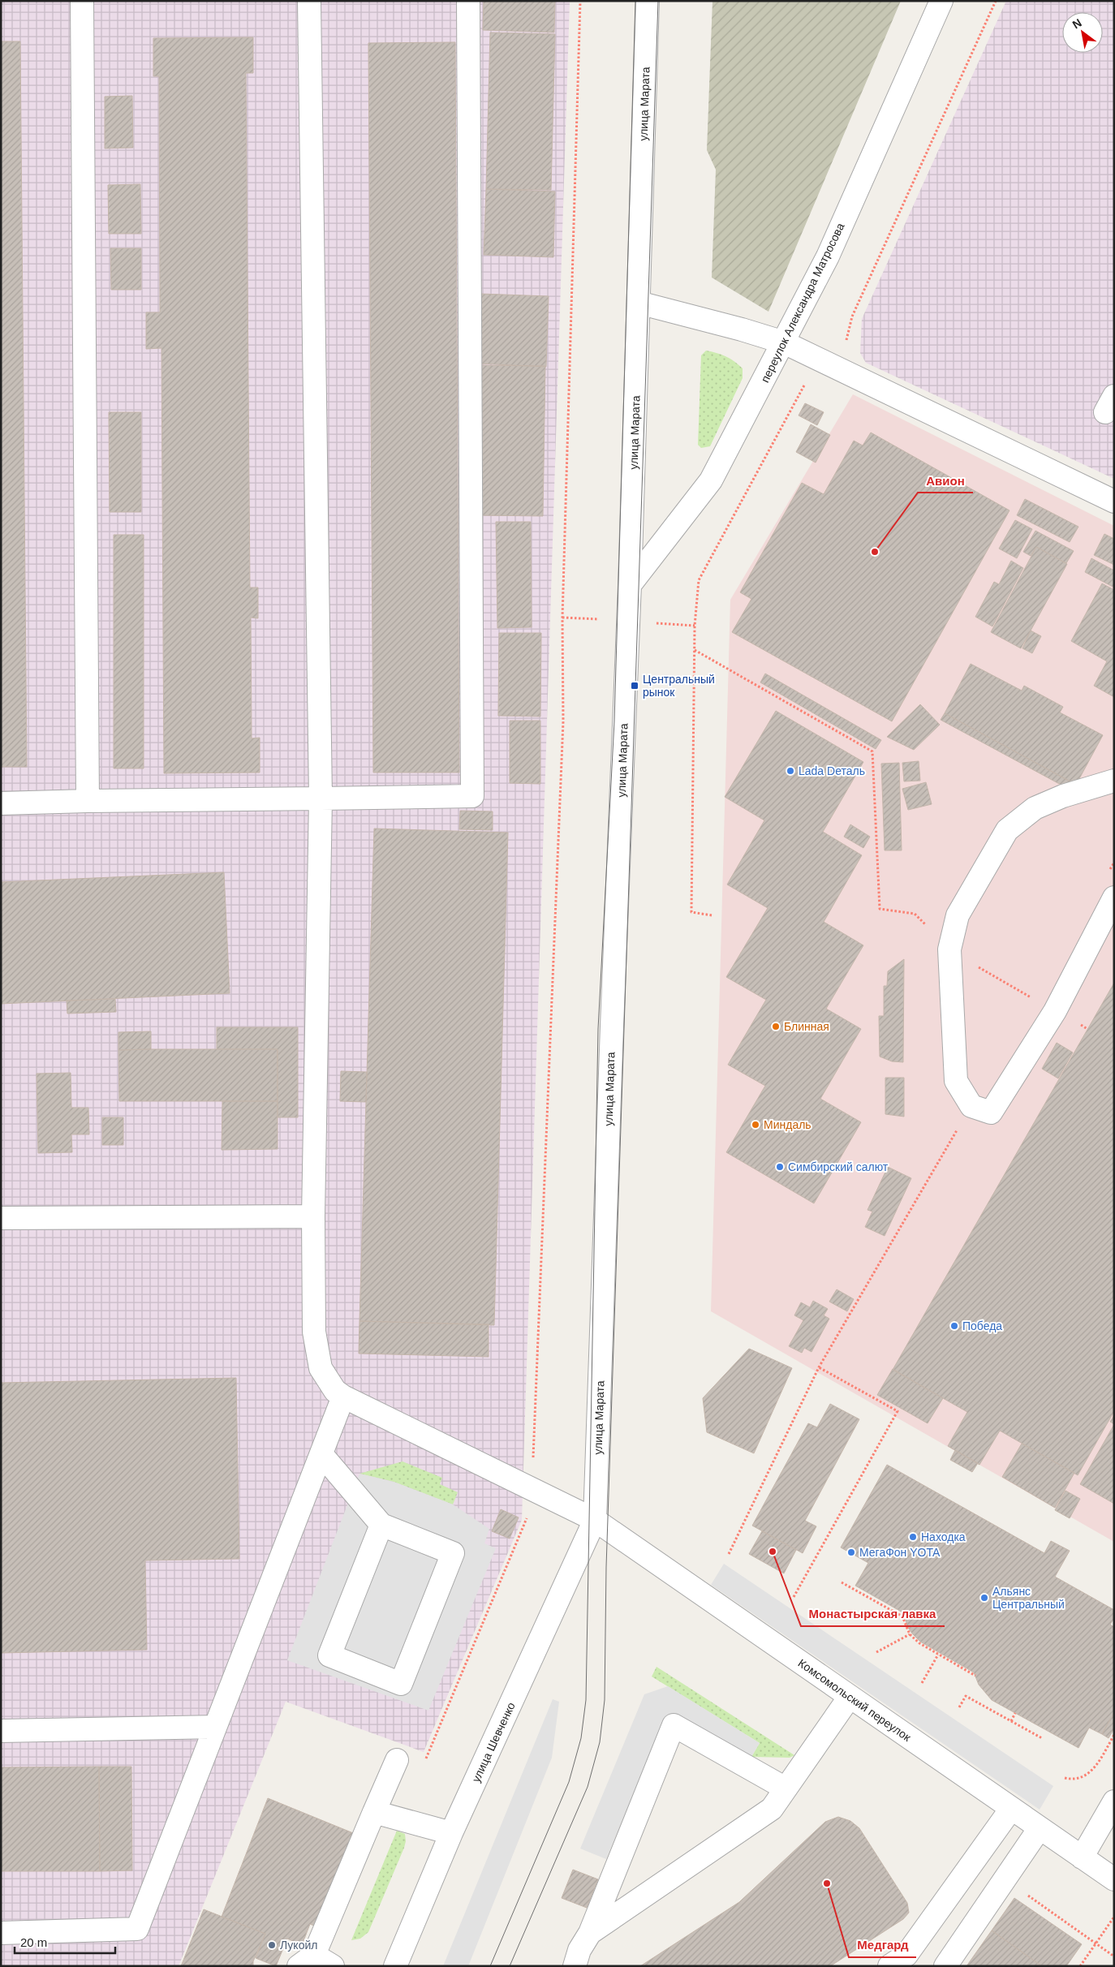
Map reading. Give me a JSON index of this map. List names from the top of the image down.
{
  "streets": {
    "street": [
      "улица Марата",
      "переулок Александра Матросова",
      "Комсомольский переулок",
      "улица Шевченко"
    ]
  },
  "crossings": [
    ["улица Марата", "переулок Александра Матросова"],
    ["улица Марата", "Комсомольский переулок"],
    ["улица Марата", "улица Шевченко"],
    ["Комсомольский переулок", "улица Шевченко"]
  ],
  "places": {
    "other": [
      "Авион",
      "Lada Dеталь",
      "Блинная",
      "Миндаль",
      "Симбирский салют",
      "Победа",
      "Находка",
      "Монастырская лавка",
      "МегаФон YOTA",
      "Альянс Центральный",
      "Медгард",
      "Лукойл"
    ],
    "transit": ["Центральный рынок"]
  },
  "scale_bar": "20 m",
  "north": "top left"
}
